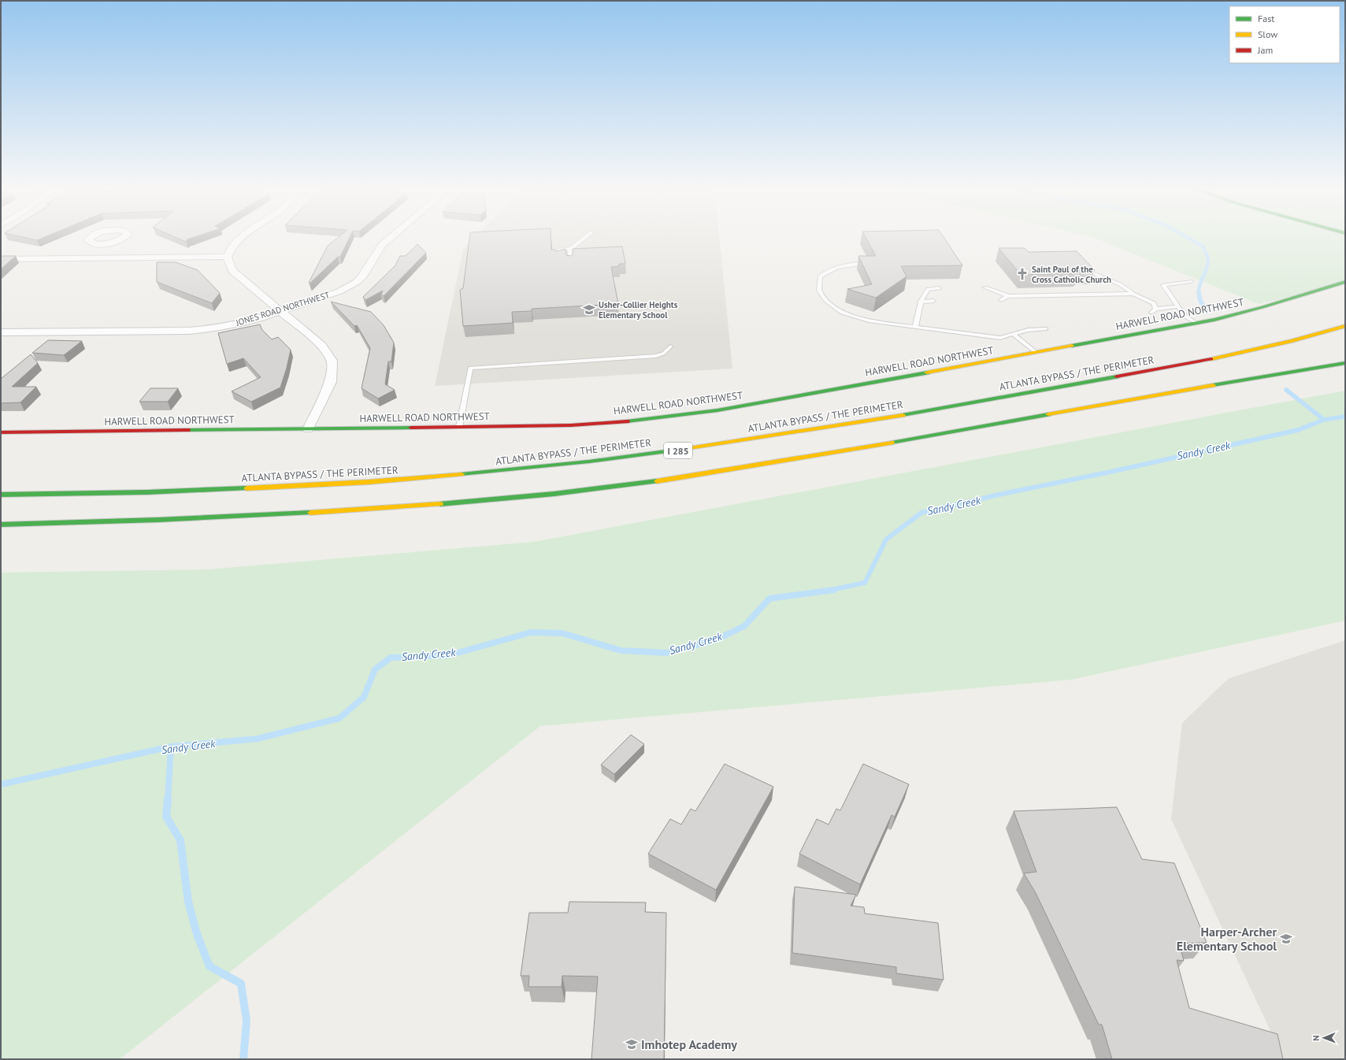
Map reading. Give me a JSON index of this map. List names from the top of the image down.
{
  "streets": {
    "main road": ["HARWELL ROAD NORTHWEST", "ATLANTA BYPASS / THE PERIMETER", "I 285"],
    "street": ["JONES ROAD NORTHWEST"]
  },
  "water": ["Sandy Creek"],
  "places": {
    "church": ["Saint Paul of the Cross Catholic Church"],
    "school or university": ["Usher-Collier Heights Elementary School", "Harper-Archer Elementary School", "Imhotep Academy"]
  },
  "legend": ["Fast", "Slow", "Jam"],
  "north": "left"
}
